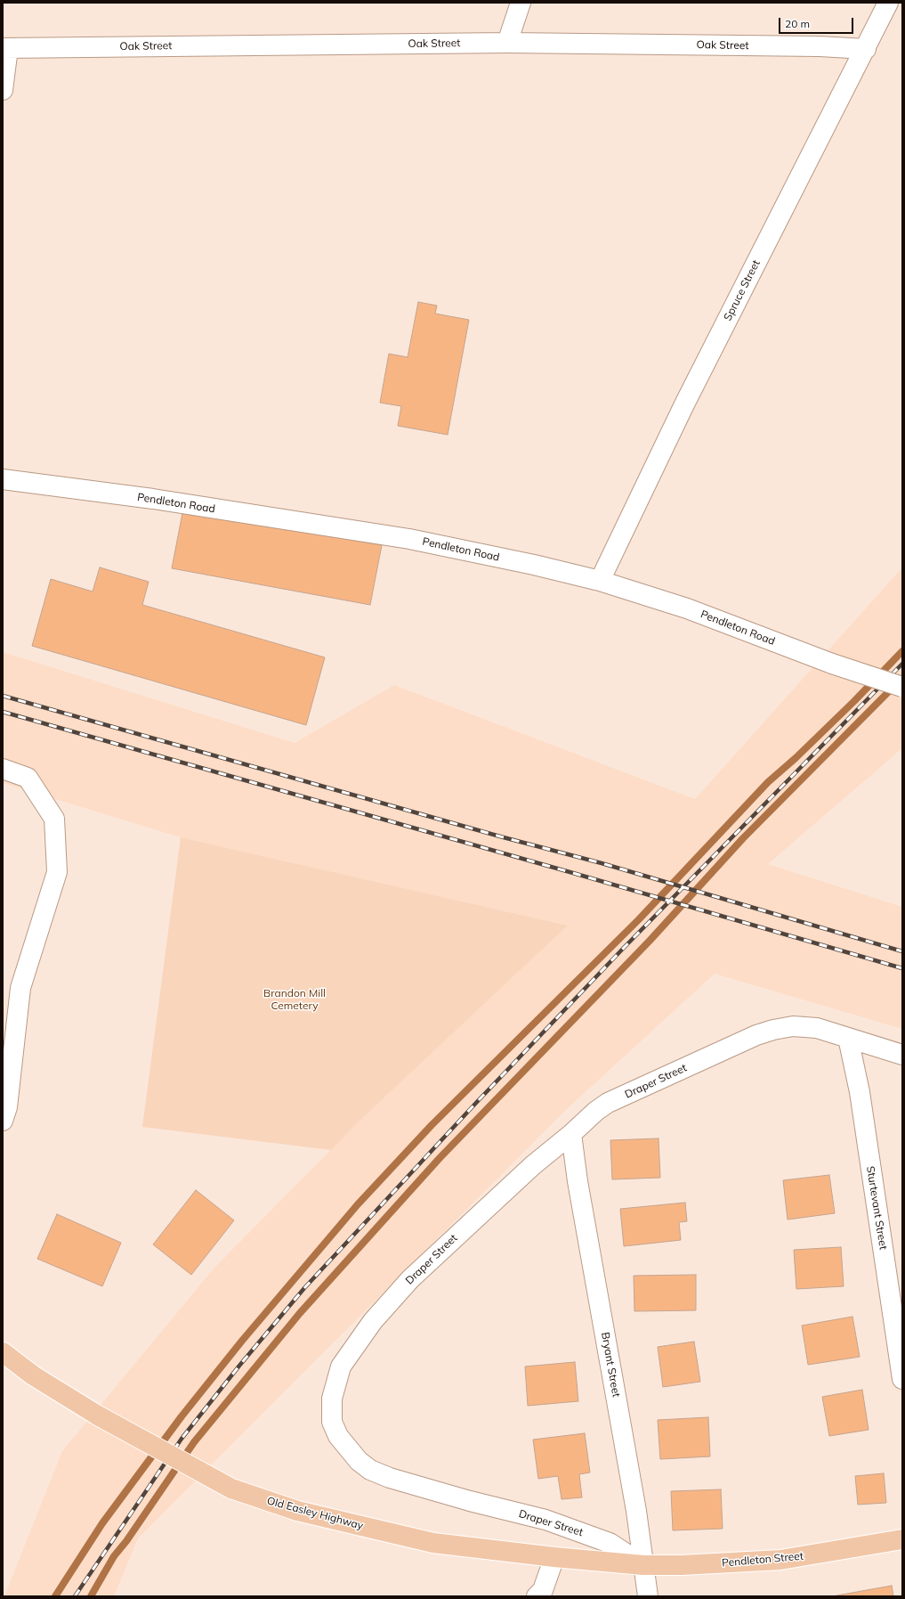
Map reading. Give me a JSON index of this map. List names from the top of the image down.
{
  "streets": {
    "main road": ["Old Easley Highway", "Pendleton Street"],
    "street": [
      "Oak Street",
      "Spruce Street",
      "Pendleton Road",
      "Draper Street",
      "Sturtevant Street",
      "Bryant Street"
    ]
  },
  "crossings": [
    ["Oak Street", "Spruce Street"],
    ["Spruce Street", "Pendleton Road"],
    ["Draper Street", "Sturtevant Street"],
    ["Draper Street", "Bryant Street"],
    ["Draper Street", "Old Easley Highway"],
    ["Draper Street", "Pendleton Street"],
    ["Bryant Street", "Old Easley Highway"],
    ["Bryant Street", "Pendleton Street"],
    ["Old Easley Highway", "Pendleton Street"]
  ],
  "parks": ["Brandon Mill Cemetery"],
  "scale_bar": "20 m"
}
